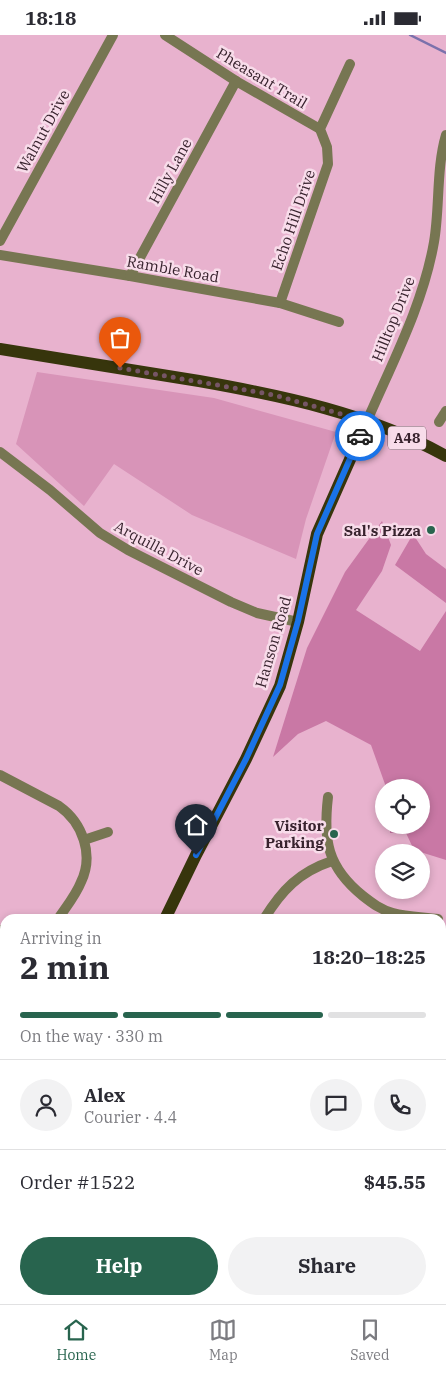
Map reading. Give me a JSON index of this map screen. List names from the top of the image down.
{
  "streets": {
    "main road": ["A48", "Hanson Road"],
    "street": [
      "Pheasant Trail",
      "Walnut Drive",
      "Hilly Lane",
      "Echo Hill Drive",
      "Ramble Road",
      "Hilltop Drive",
      "Arquilla Drive"
    ]
  },
  "crossings": [
    ["Pheasant Trail", "Hilly Lane"],
    ["Pheasant Trail", "Echo Hill Drive"],
    ["Hilly Lane", "Ramble Road"],
    ["Echo Hill Drive", "Ramble Road"],
    ["Hilltop Drive", "A48"],
    ["Hilltop Drive", "Hanson Road"],
    ["A48", "Hanson Road"],
    ["Arquilla Drive", "Hanson Road"]
  ],
  "places": ["Sal's Pizza", "Visitor Parking"],
  "page": {
    "status": "18:18",
    "heading": ["2 min", "Arriving in", "18:20–18:25"],
    "panel": [
      "Alex",
      "Courier · 4.4",
      "Order #1522",
      "$45.55"
    ],
    "bar": "On the way · 330 m",
    "buttons": ["Help", "Share"],
    "tabs": ["Home", "Map", "Saved"]
  }
}
